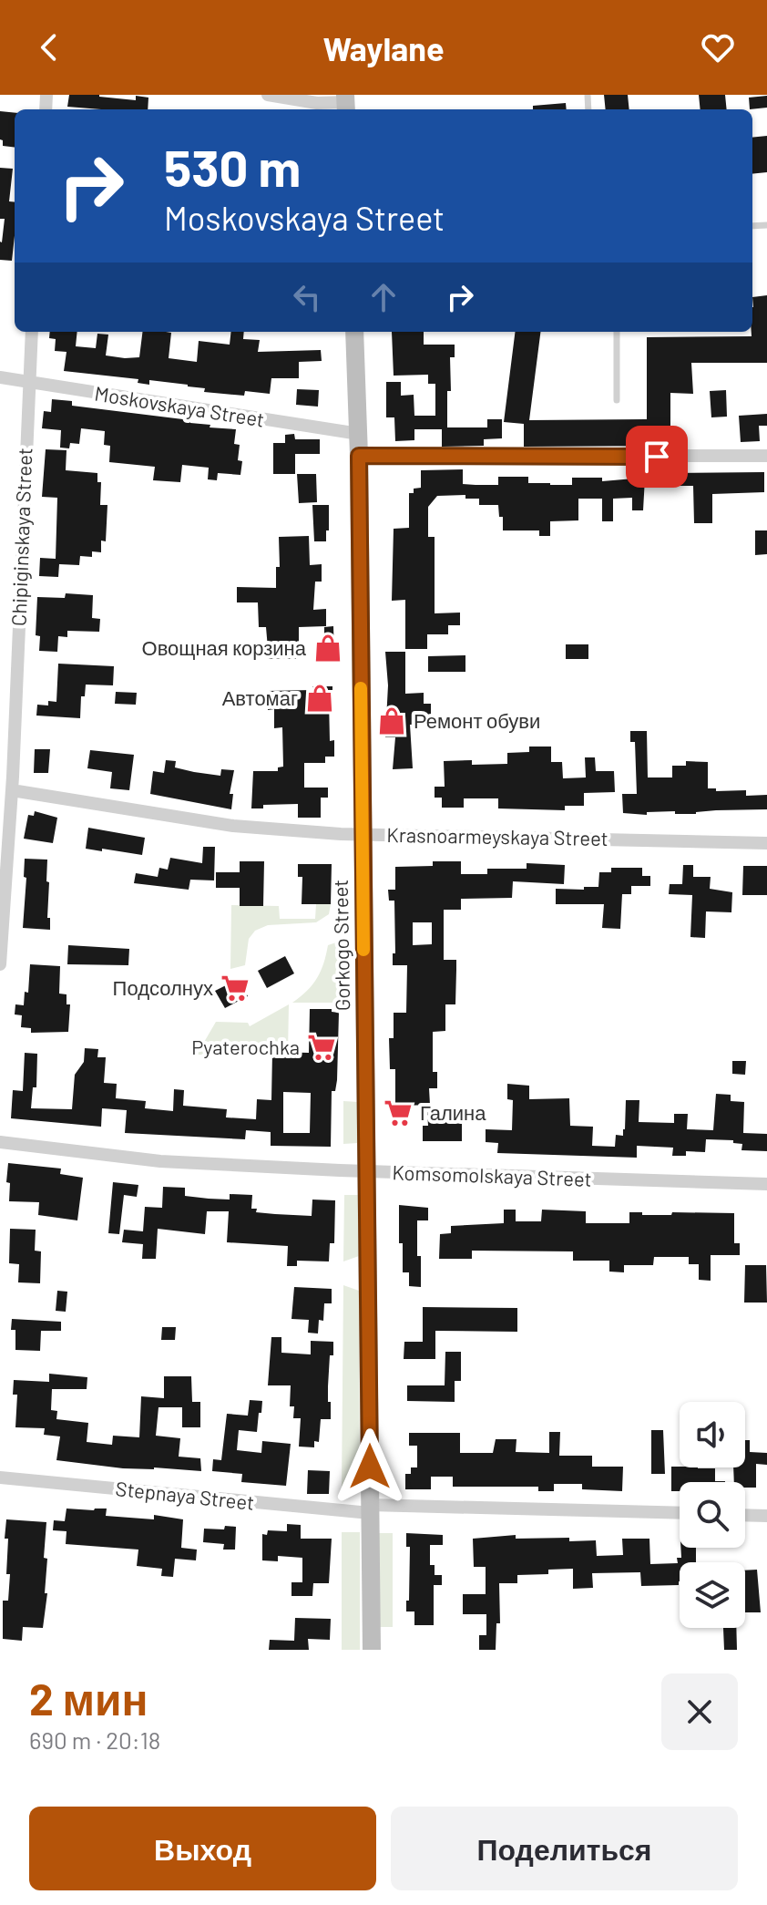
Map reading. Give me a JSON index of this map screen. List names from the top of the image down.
{
  "streets": {
    "main road": ["Gorkogo Street"],
    "street": [
      "Moskovskaya Street",
      "Chipiginskaya Street",
      "Krasnoarmeyskaya Street",
      "Komsomolskaya Street",
      "Stepnaya Street"
    ]
  },
  "crossings": [
    ["Moskovskaya Street", "Chipiginskaya Street"],
    ["Moskovskaya Street", "Gorkogo Street"],
    ["Chipiginskaya Street", "Krasnoarmeyskaya Street"],
    ["Krasnoarmeyskaya Street", "Gorkogo Street"],
    ["Gorkogo Street", "Komsomolskaya Street"],
    ["Gorkogo Street", "Stepnaya Street"]
  ],
  "places": {
    "shop": ["Овощная корзина", "Автомаг", "Ремонт обуви"],
    "supermarket": ["Подсолнух", "Pyaterochka", "Галина"]
  },
  "page": {
    "header": "Waylane",
    "turn": ["530 m", "Moskovskaya Street"],
    "heading": ["2 мин", "690 m · 20:18"],
    "buttons": ["Выход", "Поделиться"]
  }
}
